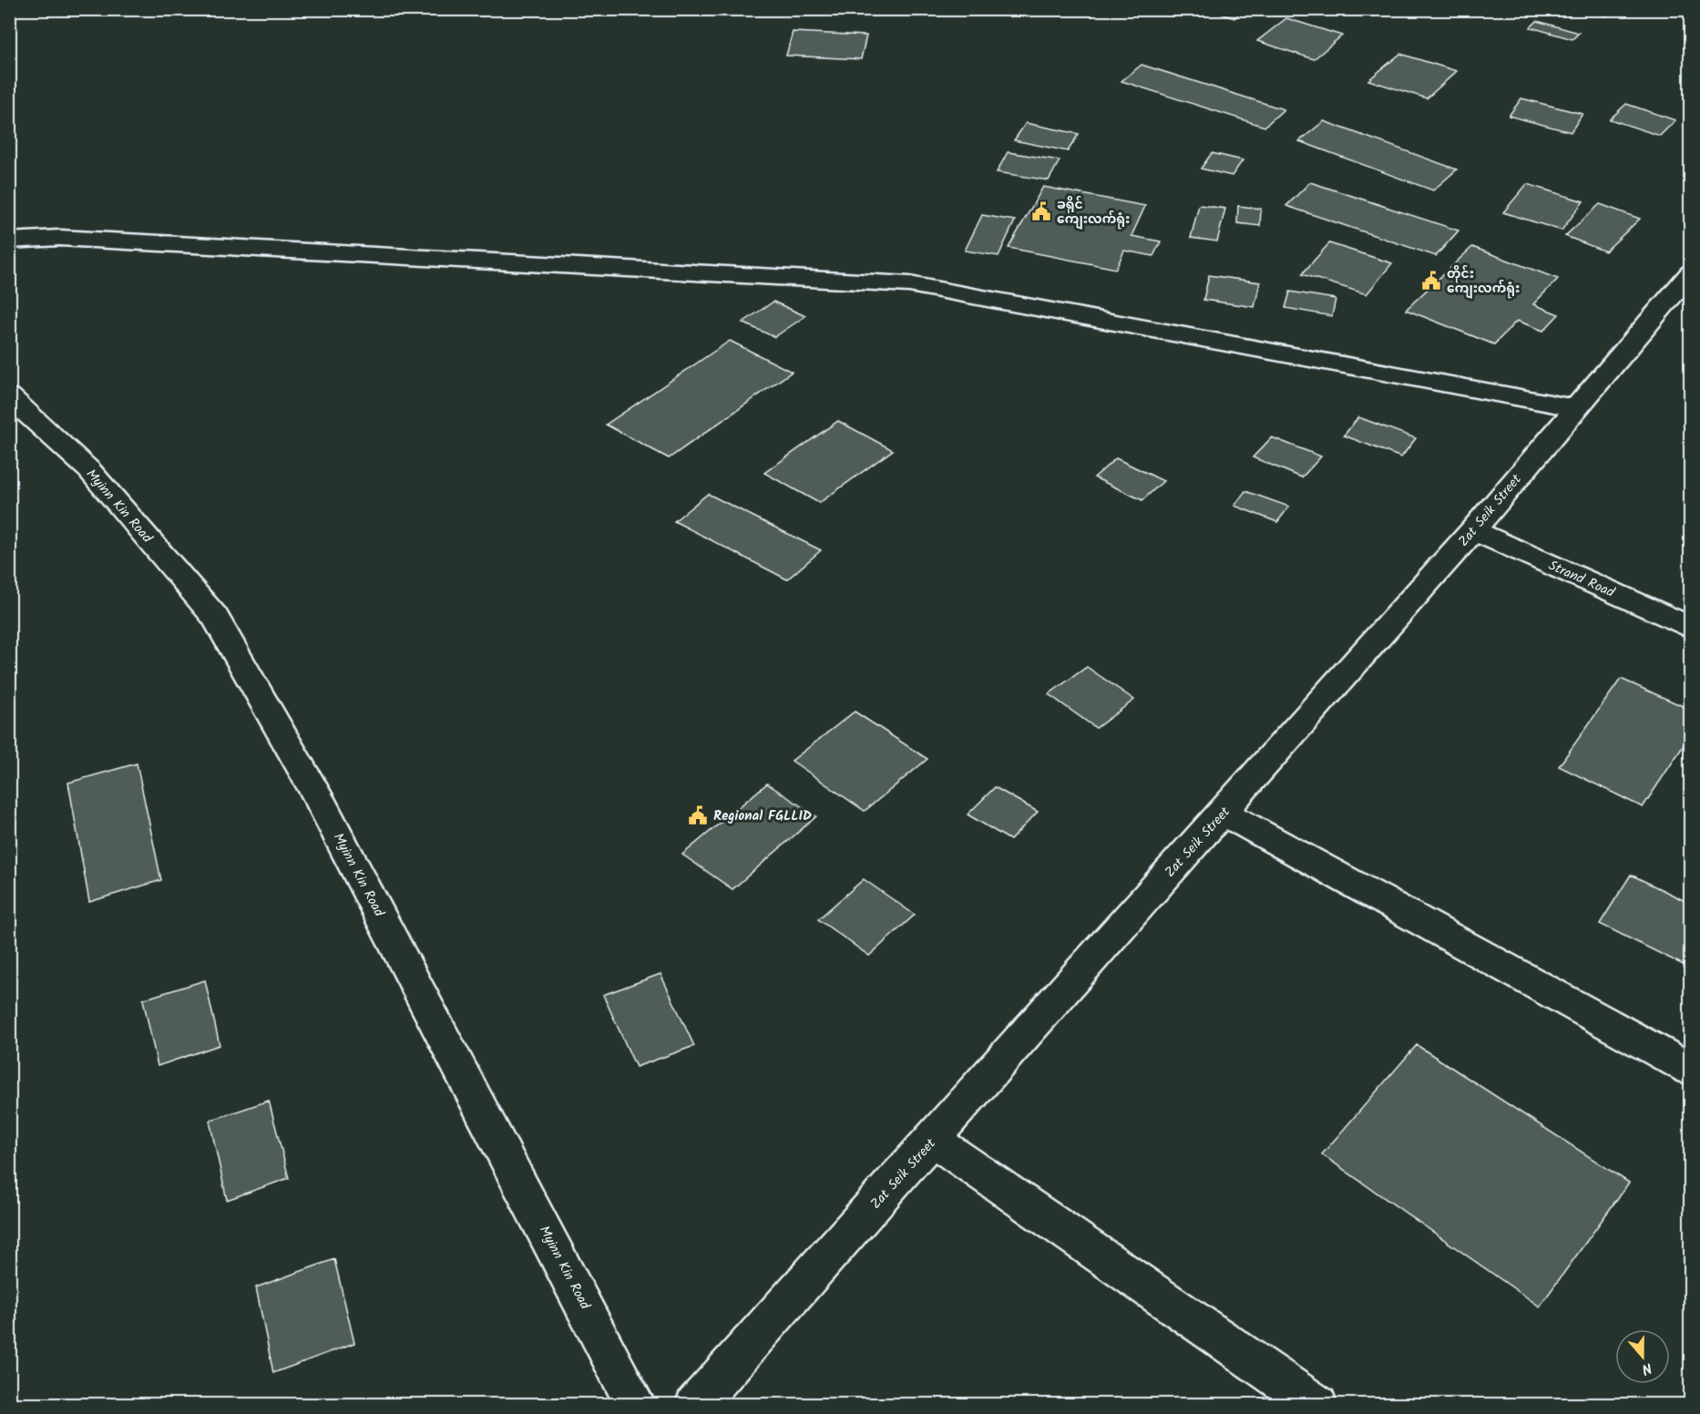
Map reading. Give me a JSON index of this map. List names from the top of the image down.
{
  "streets": {
    "street": ["Myinn Kin Road", "Zat Seik Street", "Strand Road"]
  },
  "crossings": [
    ["Zat Seik Street", "Strand Road"]
  ],
  "places": {
    "public building": ["ခရိုင် ကျေးလက်ရုံး", "တိုင်း ကျေးလက်ရုံး", "Regional FGLLID"]
  },
  "north": "bottom"
}
